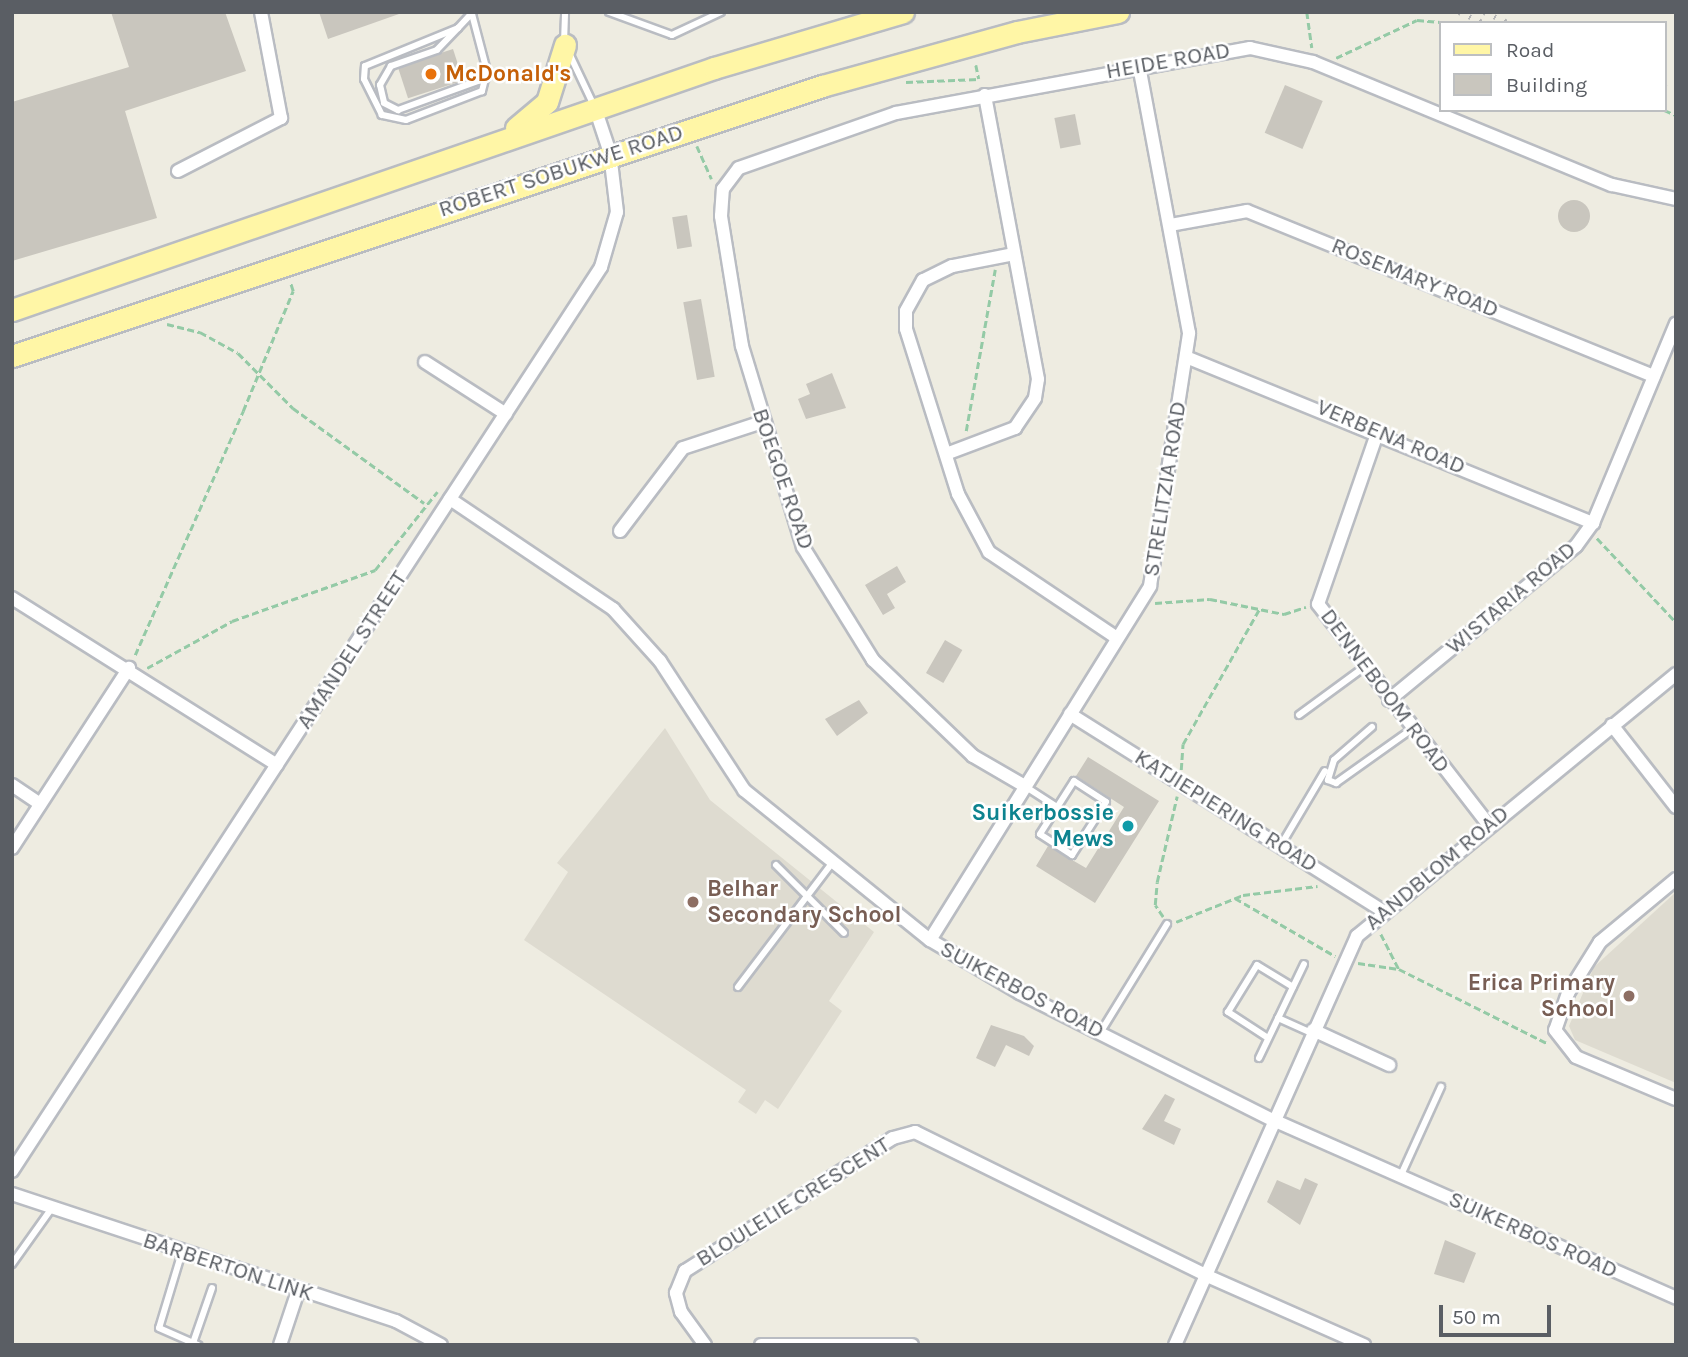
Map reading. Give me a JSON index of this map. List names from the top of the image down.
{
  "streets": {
    "main road": ["ROBERT SOBUKWE ROAD"],
    "street": [
      "HEIDE ROAD",
      "ROSEMARY ROAD",
      "VERBENA ROAD",
      "BOEGOE ROAD",
      "STRELITZIA ROAD",
      "WISTARIA ROAD",
      "AMANDEL STREET",
      "DENNEBOOM ROAD",
      "KATJIEPIERING ROAD",
      "AANDBLOM ROAD",
      "SUIKERBOS ROAD",
      "BLOULELIE CRESCENT",
      "BARBERTON LINK"
    ]
  },
  "crossings": [
    ["HEIDE ROAD", "BOEGOE ROAD"],
    ["HEIDE ROAD", "STRELITZIA ROAD"],
    ["ROBERT SOBUKWE ROAD", "AMANDEL STREET"],
    ["ROSEMARY ROAD", "STRELITZIA ROAD"],
    ["ROSEMARY ROAD", "WISTARIA ROAD"],
    ["VERBENA ROAD", "STRELITZIA ROAD"],
    ["VERBENA ROAD", "WISTARIA ROAD"],
    ["VERBENA ROAD", "DENNEBOOM ROAD"],
    ["BOEGOE ROAD", "STRELITZIA ROAD"],
    ["STRELITZIA ROAD", "KATJIEPIERING ROAD"],
    ["STRELITZIA ROAD", "SUIKERBOS ROAD"],
    ["WISTARIA ROAD", "DENNEBOOM ROAD"],
    ["AMANDEL STREET", "SUIKERBOS ROAD"],
    ["DENNEBOOM ROAD", "AANDBLOM ROAD"],
    ["KATJIEPIERING ROAD", "AANDBLOM ROAD"],
    ["AANDBLOM ROAD", "SUIKERBOS ROAD"]
  ],
  "places": [
    "McDonald's",
    "Suikerbossie Mews",
    "Belhar Secondary School",
    "Erica Primary School"
  ],
  "legend": ["Road", "Building"],
  "scale_bar": "50 m"
}
